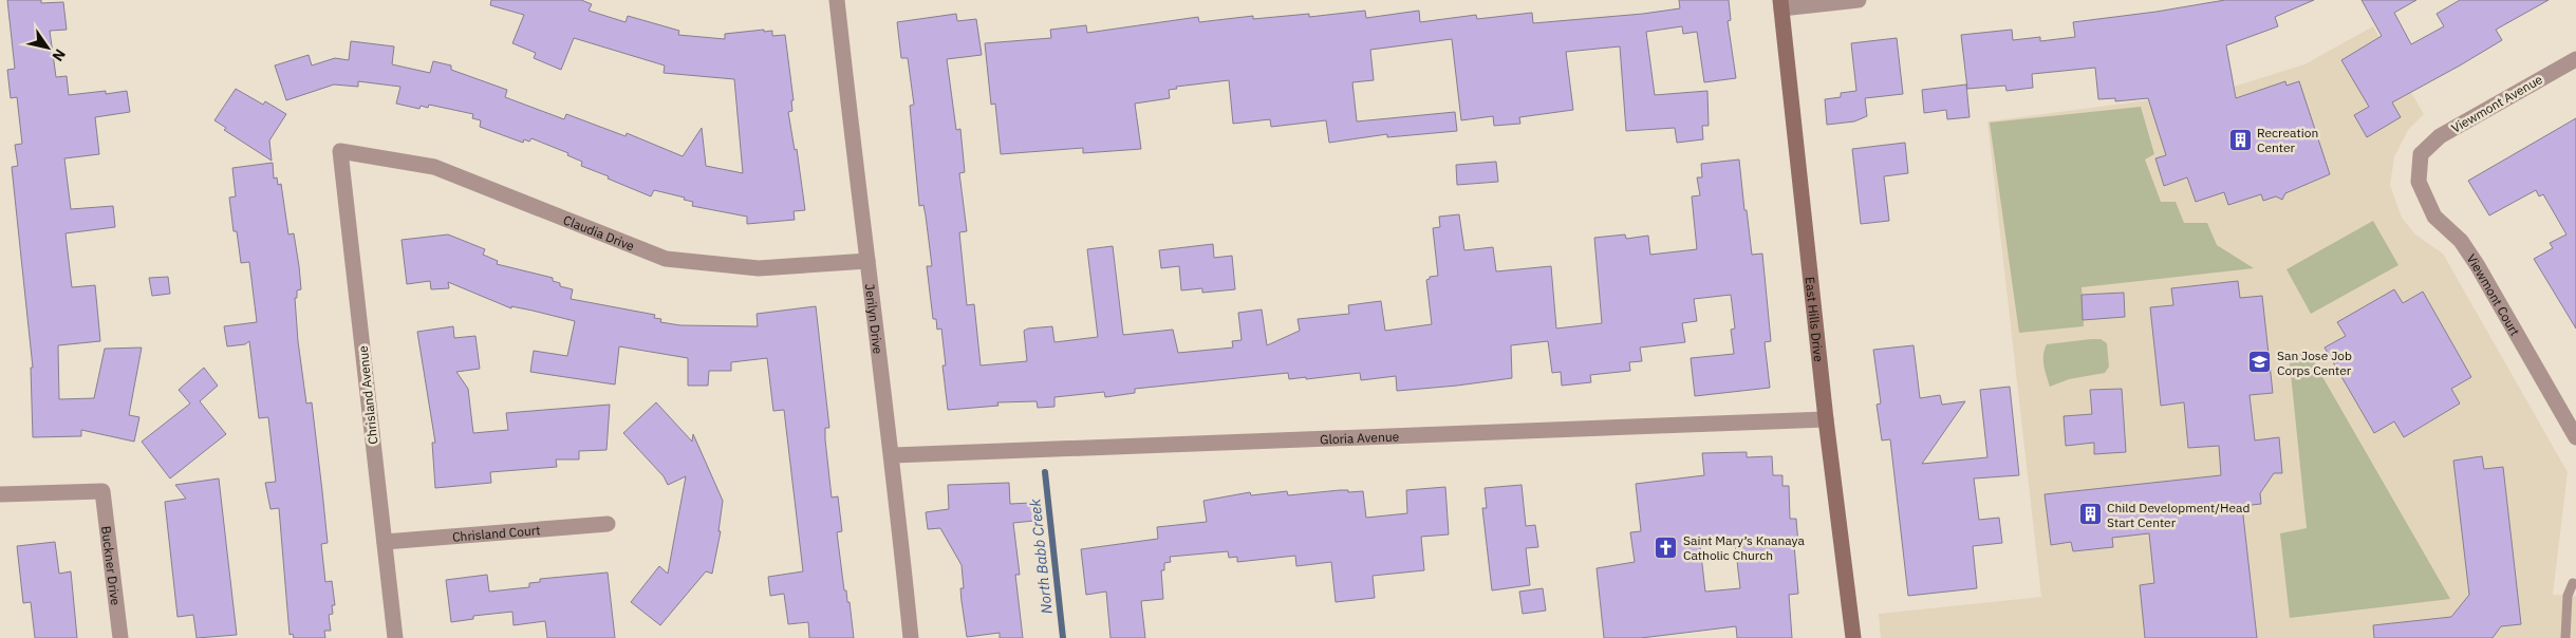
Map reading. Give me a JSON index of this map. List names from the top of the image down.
{
  "streets": {
    "street": [
      "Viewmont Avenue",
      "Claudia Drive",
      "Viewmont Court",
      "Jerilyn Drive",
      "East Hills Drive",
      "Chrisland Avenue",
      "Gloria Avenue",
      "Chrisland Court",
      "Buckner Drive"
    ]
  },
  "crossings": [
    ["Viewmont Avenue", "Viewmont Court"],
    ["Claudia Drive", "Jerilyn Drive"],
    ["Claudia Drive", "Chrisland Avenue"],
    ["Jerilyn Drive", "Gloria Avenue"],
    ["East Hills Drive", "Gloria Avenue"],
    ["Chrisland Avenue", "Chrisland Court"]
  ],
  "water": ["North Babb Creek"],
  "places": {
    "building": ["Recreation Center", "Child Development/Head Start Center"],
    "school or university": ["San Jose Job Corps Center"],
    "church": ["Saint Mary’s Knanaya Catholic Church"]
  },
  "north": "bottom right"
}
